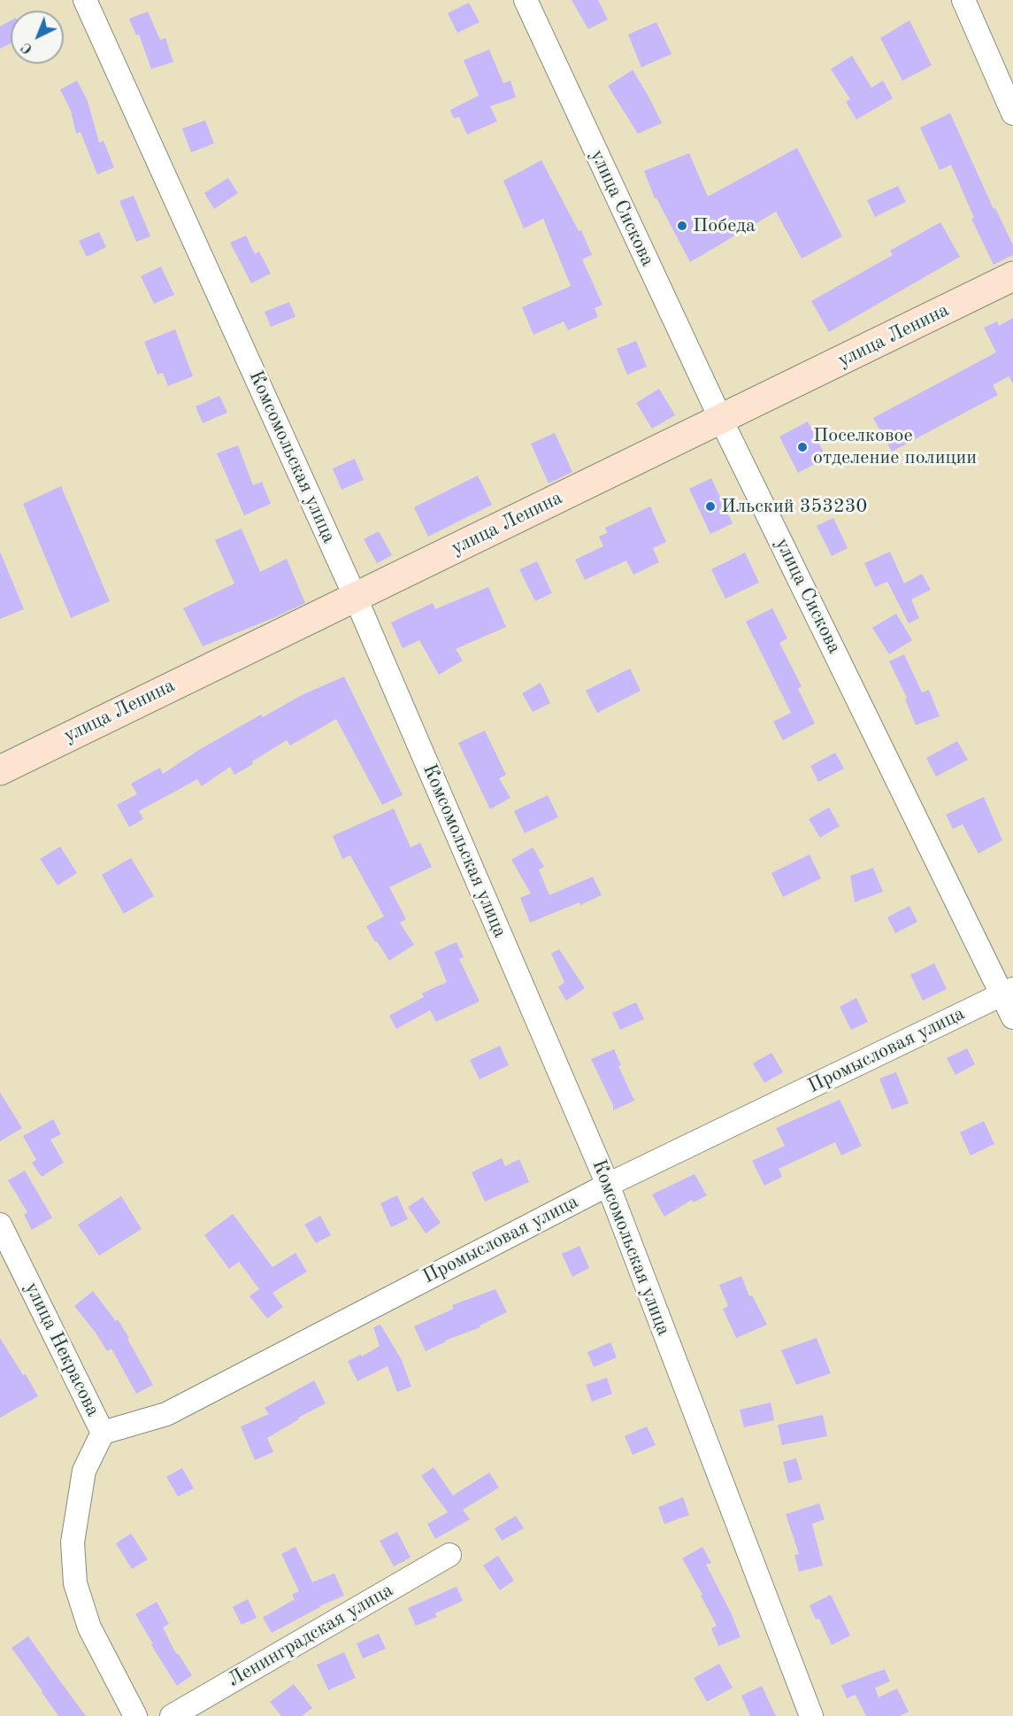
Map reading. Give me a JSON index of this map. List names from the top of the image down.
{
  "streets": {
    "street": [
      "улица Сискова",
      "улица Ленина",
      "Комсомольская улица",
      "Промысловая улица",
      "улица Некрасова",
      "Ленинградская улица"
    ]
  },
  "crossings": [
    ["улица Сискова", "улица Ленина"],
    ["улица Сискова", "Промысловая улица"],
    ["улица Ленина", "Комсомольская улица"],
    ["Комсомольская улица", "Промысловая улица"],
    ["Промысловая улица", "улица Некрасова"]
  ],
  "places": ["Победа", "Поселковое отделение полиции", "Ильский 353230"],
  "north": "bottom left"
}
